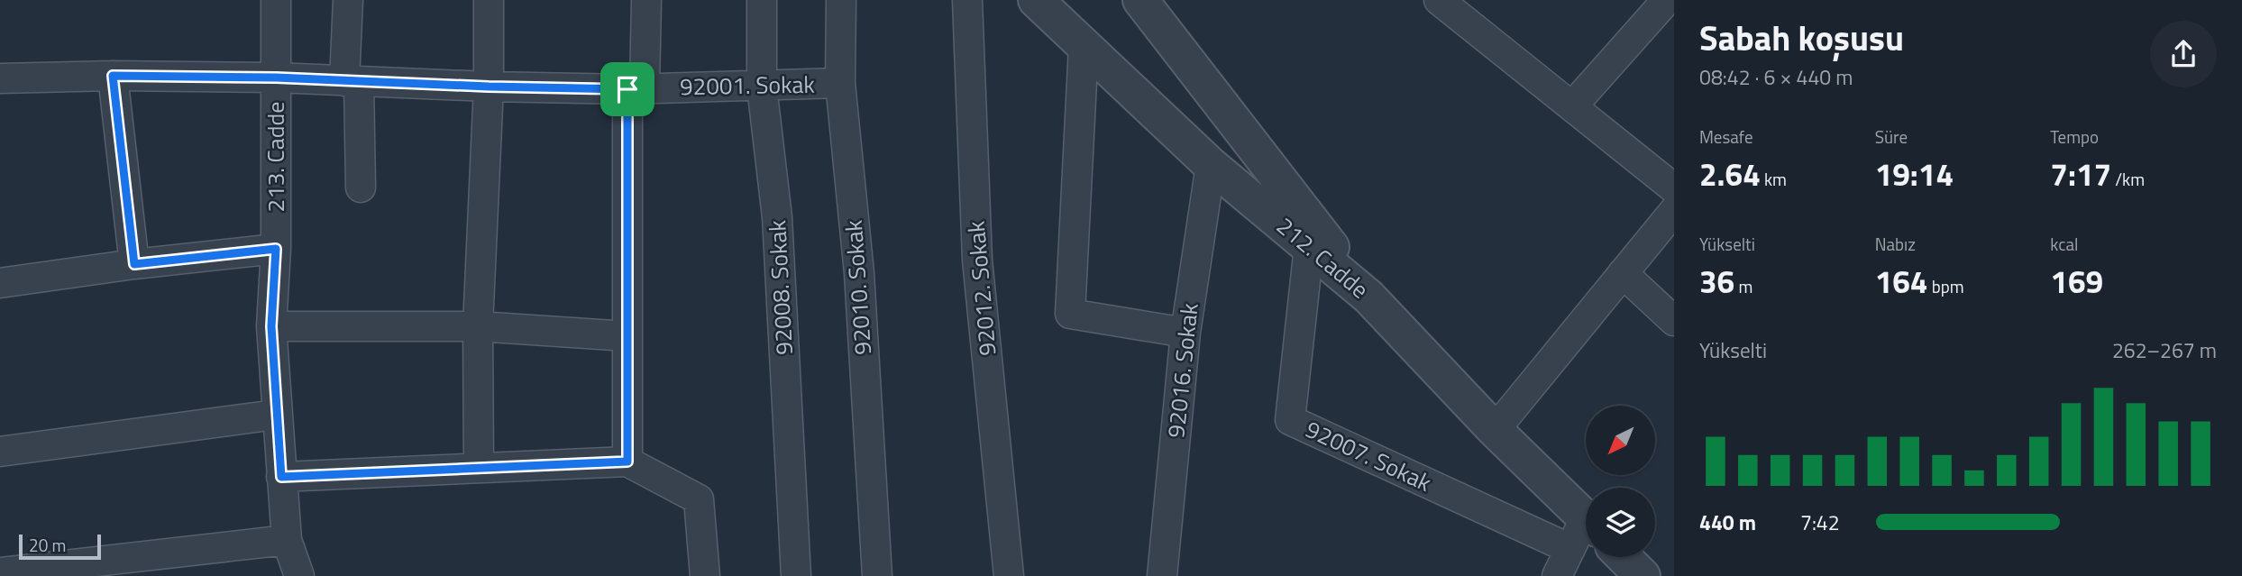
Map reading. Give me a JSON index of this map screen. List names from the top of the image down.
{
  "streets": {
    "street": [
      "92001. Sokak",
      "213. Cadde",
      "212. Cadde",
      "92008. Sokak",
      "92010. Sokak",
      "92012. Sokak",
      "92016. Sokak",
      "92007. Sokak"
    ]
  },
  "crossings": [
    ["92001. Sokak", "213. Cadde"],
    ["92001. Sokak", "92008. Sokak"],
    ["92001. Sokak", "92010. Sokak"],
    ["212. Cadde", "92016. Sokak"],
    ["212. Cadde", "92007. Sokak"]
  ],
  "scale_bar": "20 m",
  "north": "bottom left",
  "page": {
    "heading": ["Sabah koşusu", "08:42 · 6 × 440 m"],
    "stats": [
      ["Mesafe", "2.64 km"],
      ["Süre", "19:14"],
      ["Tempo", "7:17 /km"],
      ["Yükselti", "36 m"],
      ["Nabız", "164 bpm"],
      ["kcal", "169"]
    ],
    "chart": ["Yükselti", "262–267 m"],
    "list": [
      {
        "name": "440 m",
        "note": "7:42"
      }
    ],
    "scale": "20 m"
  }
}
